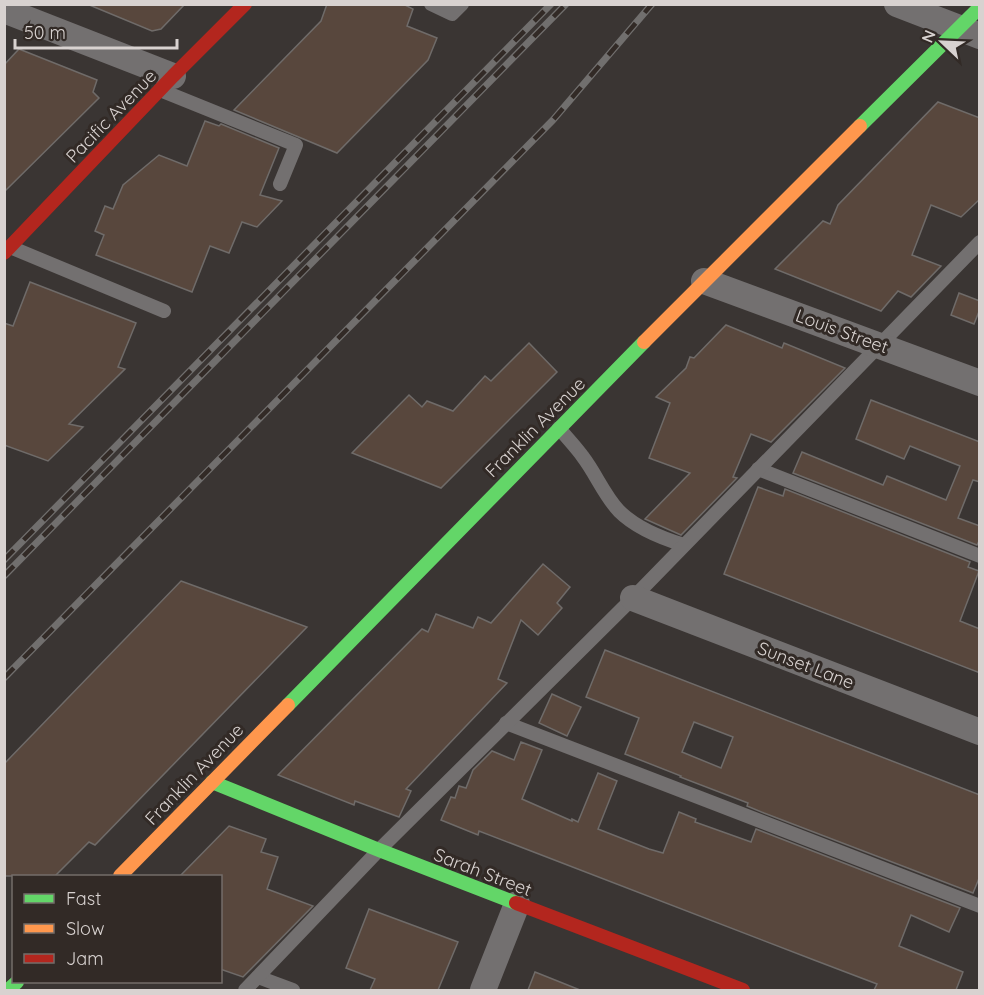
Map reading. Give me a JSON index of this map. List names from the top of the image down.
{
  "streets": {
    "main road": ["Pacific Avenue", "Franklin Avenue", "Sarah Street"],
    "street": ["Louis Street", "Sunset Lane"]
  },
  "crossings": [
    ["Louis Street", "Franklin Avenue"],
    ["Franklin Avenue", "Sarah Street"]
  ],
  "legend": ["Fast", "Slow", "Jam"],
  "scale_bar": "50 m",
  "north": "top left"
}
